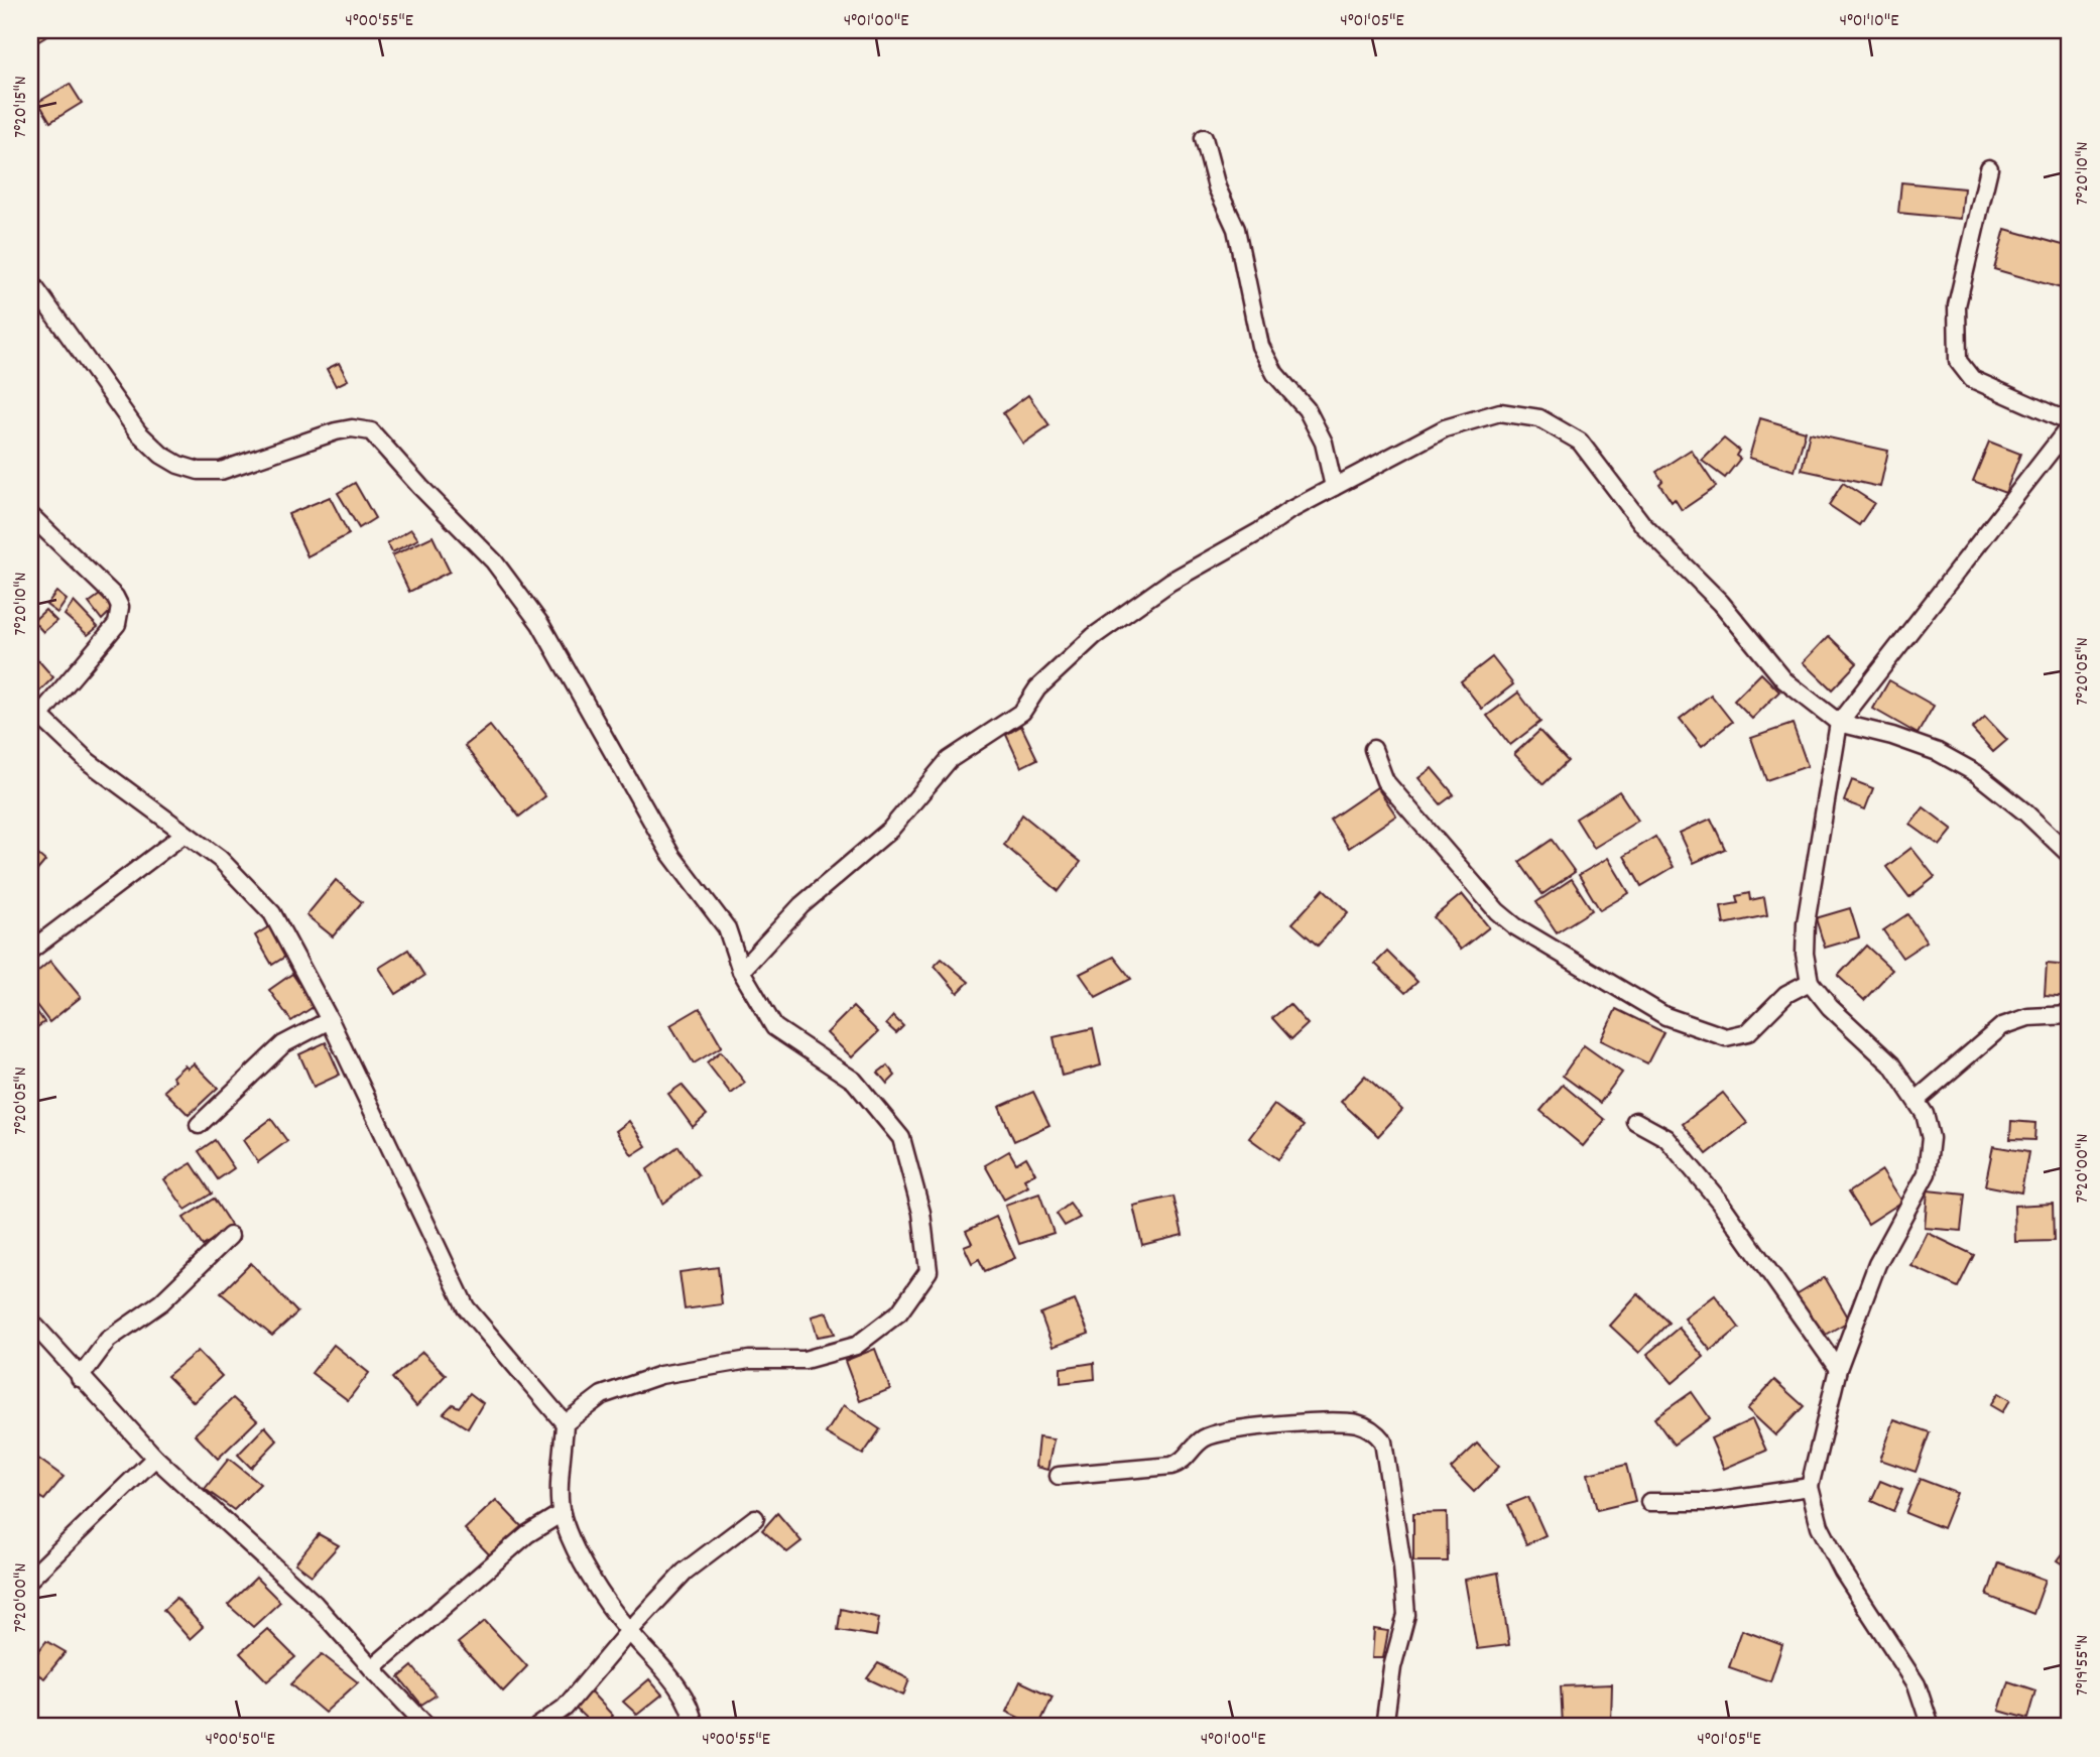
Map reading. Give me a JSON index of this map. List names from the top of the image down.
{
  "coordinates": [
    "4°00'55\"E",
    "4°01'00\"E",
    "4°01'05\"E",
    "4°01'10\"E",
    "7°20'15\"N",
    "7°20'10\"N",
    "7°20'05\"N",
    "7°20'00\"N",
    "7°19'55\"N",
    "4°00'50\"E"
  ]
}
